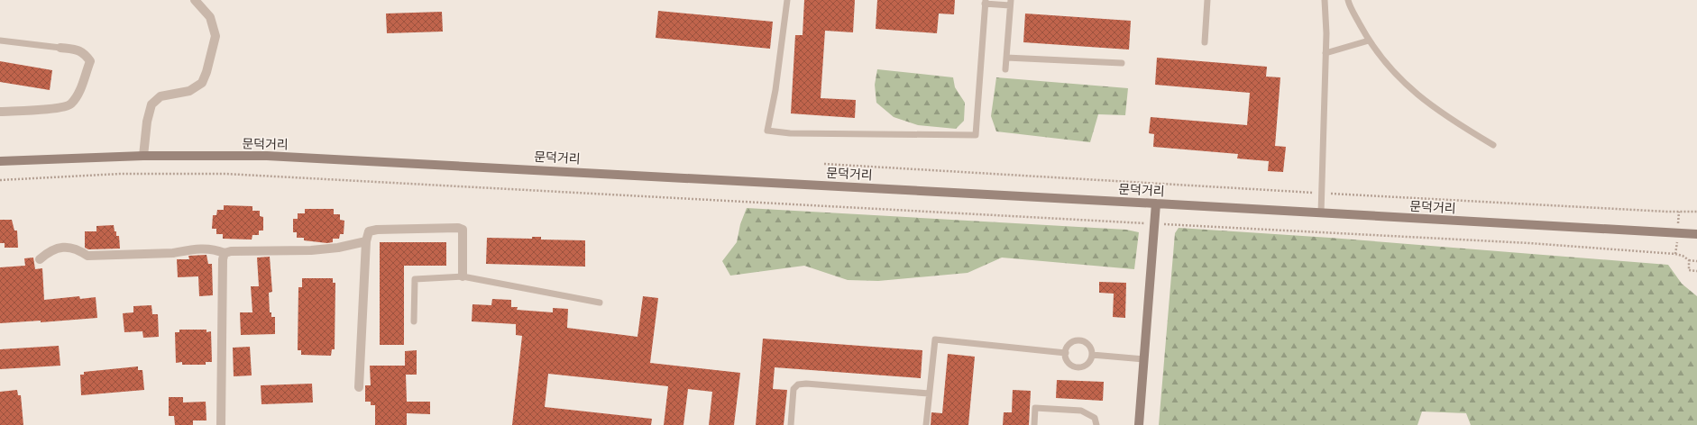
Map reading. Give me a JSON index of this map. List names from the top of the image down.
{
  "streets": {
    "main road": ["문덕거리"]
  }
}
